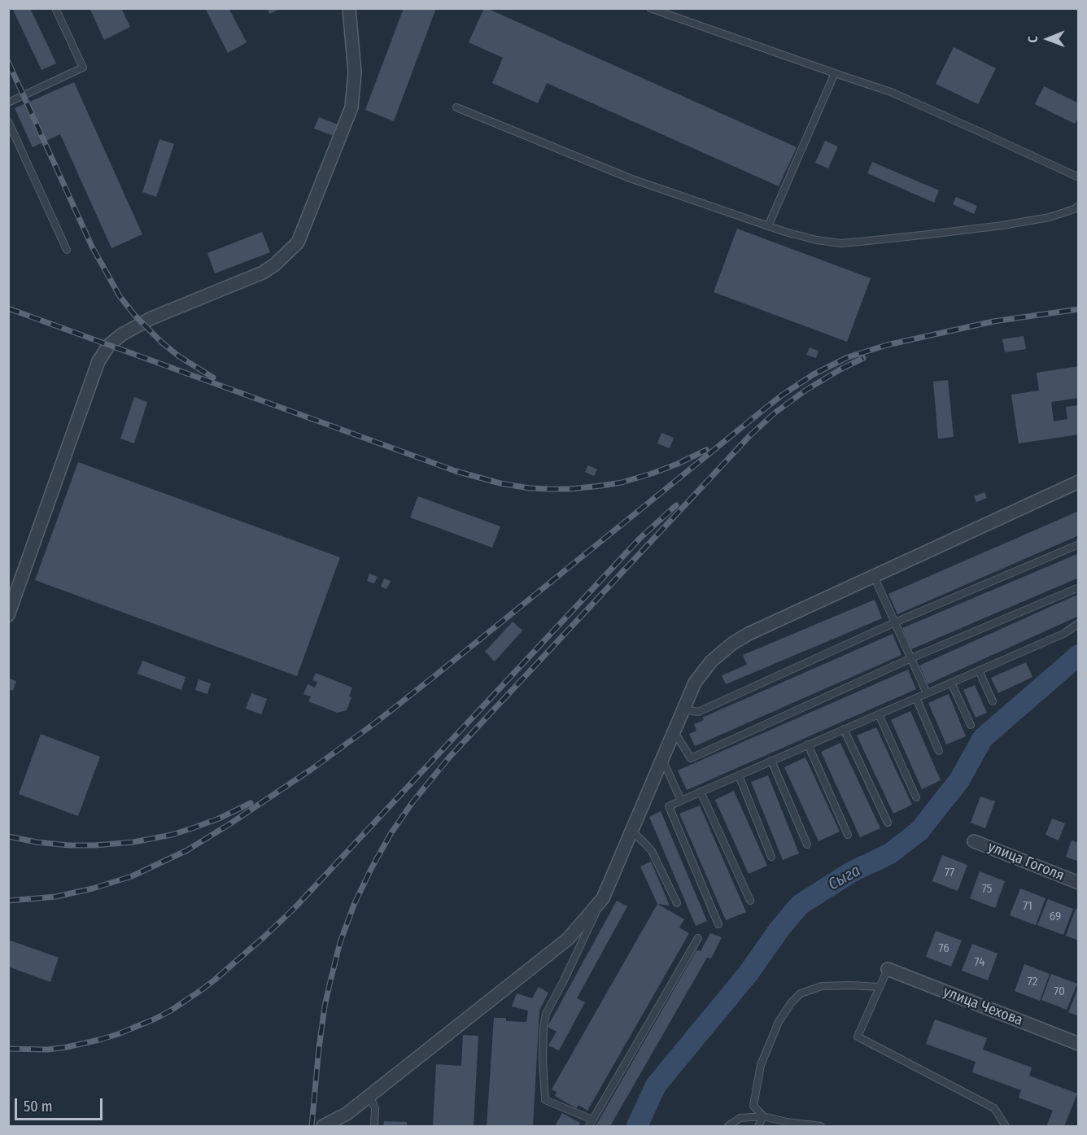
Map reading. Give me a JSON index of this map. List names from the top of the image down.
{
  "streets": {
    "street": ["улица Гоголя", "улица Чехова"]
  },
  "water": ["Сыга"],
  "house_numbers": [
    "77",
    "75",
    "71",
    "69",
    "76",
    "74",
    "72",
    "70"
  ],
  "scale_bar": "50 m",
  "north": "left"
}
